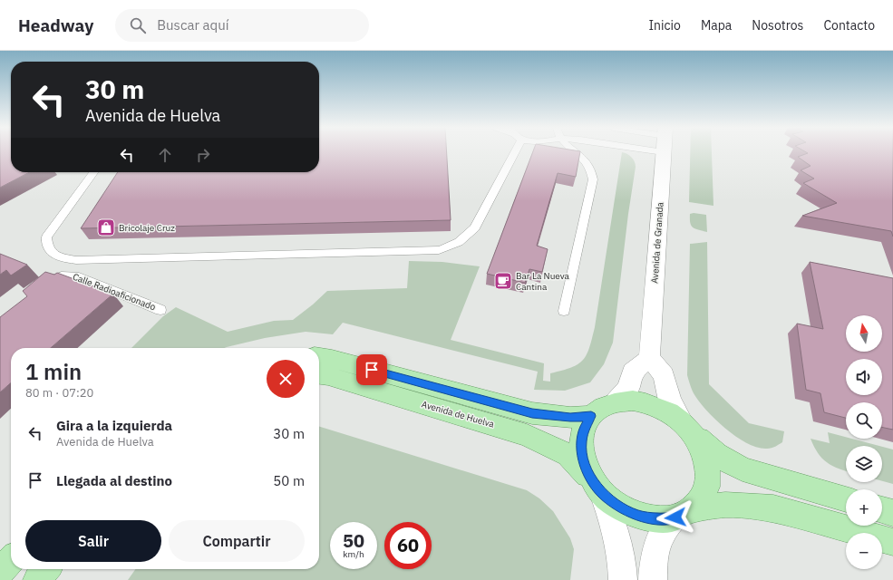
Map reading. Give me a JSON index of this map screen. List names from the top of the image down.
{
  "streets": {
    "main road": ["Avenida de Huelva"],
    "street": ["Avenida de Granada"],
    "lane": ["Calle Radioaficionado"]
  },
  "places": {
    "shop": ["Bricolaje Cruz"],
    "cafe": ["Bar La Nueva Cantina"]
  },
  "north": "top",
  "page": {
    "header": "Headway",
    "search": "Buscar aquí",
    "nav": [
      "Inicio",
      "Mapa",
      "Nosotros",
      "Contacto"
    ],
    "turn": ["30 m", "Avenida de Huelva"],
    "map_buttons": ["+", "−"],
    "heading": ["1 min", "80 m · 07:20"],
    "list": [
      {
        "name": "Gira a la izquierda",
        "note": "Avenida de Huelva",
        "value": "30 m"
      },
      {
        "name": "Llegada al destino",
        "value": "50 m"
      }
    ],
    "buttons": ["Salir", "Compartir"],
    "speed": "50 km/h",
    "limit": "60"
  }
}
